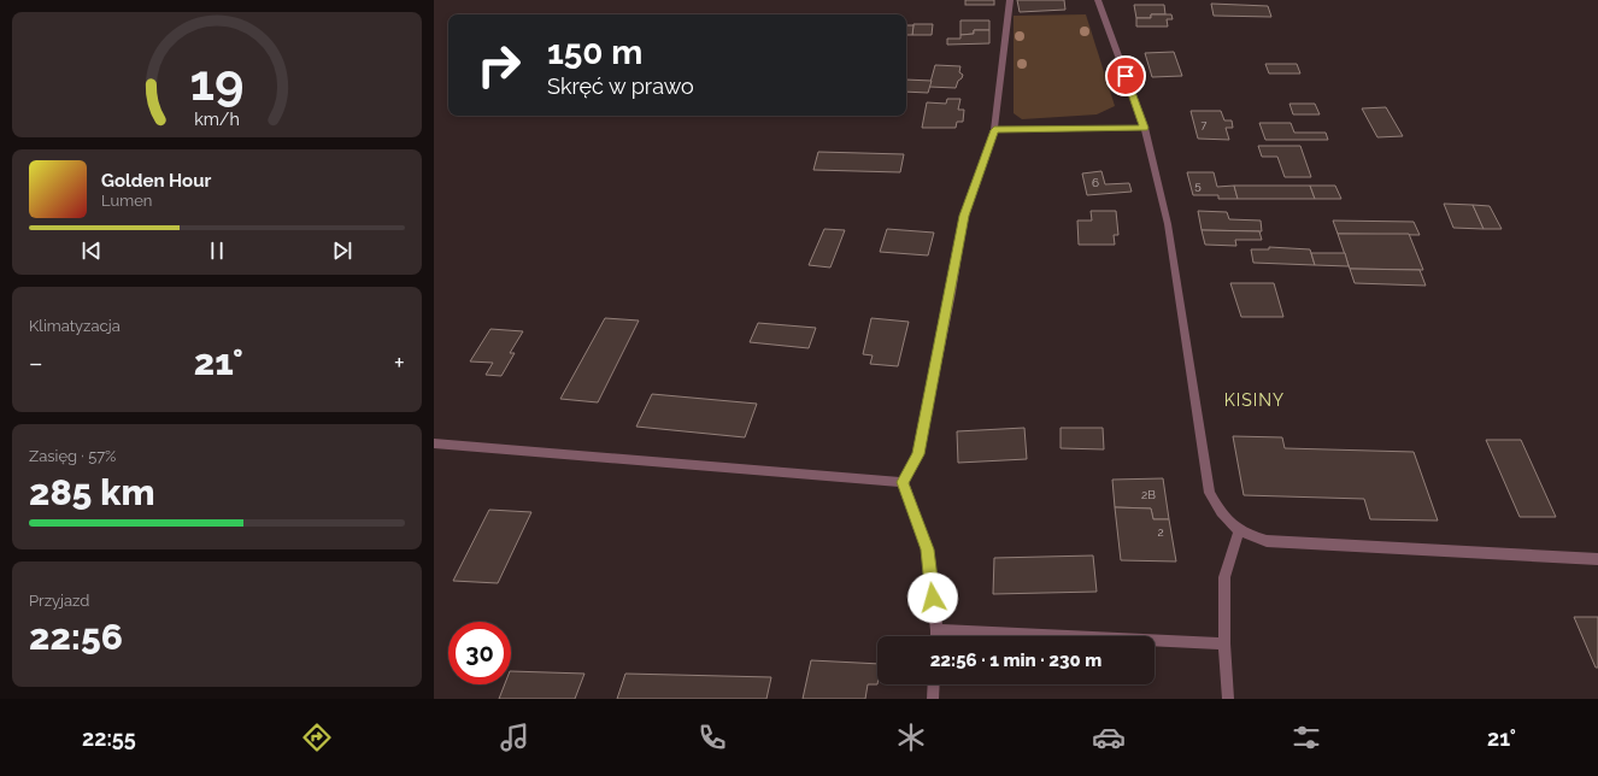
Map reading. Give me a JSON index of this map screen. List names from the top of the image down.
{
  "districts": ["KISINY"],
  "house_numbers": [
    "7",
    "6",
    "5",
    "2B",
    "2"
  ],
  "page": {
    "turn": ["150 m", "Skręć w prawo"],
    "song": ["Golden Hour", "Lumen"],
    "tile": [
      "Klimatyzacja",
      ["Zasięg · 57%", "285 km"],
      ["Przyjazd", "22:56"]
    ],
    "heat": ["−", "21°", "+"],
    "limit": "30",
    "trip": "22:56 · 1 min · 230 m",
    "tabs": ["22:55", "21°"],
    "gauge": ["19", "km/h"]
  }
}
